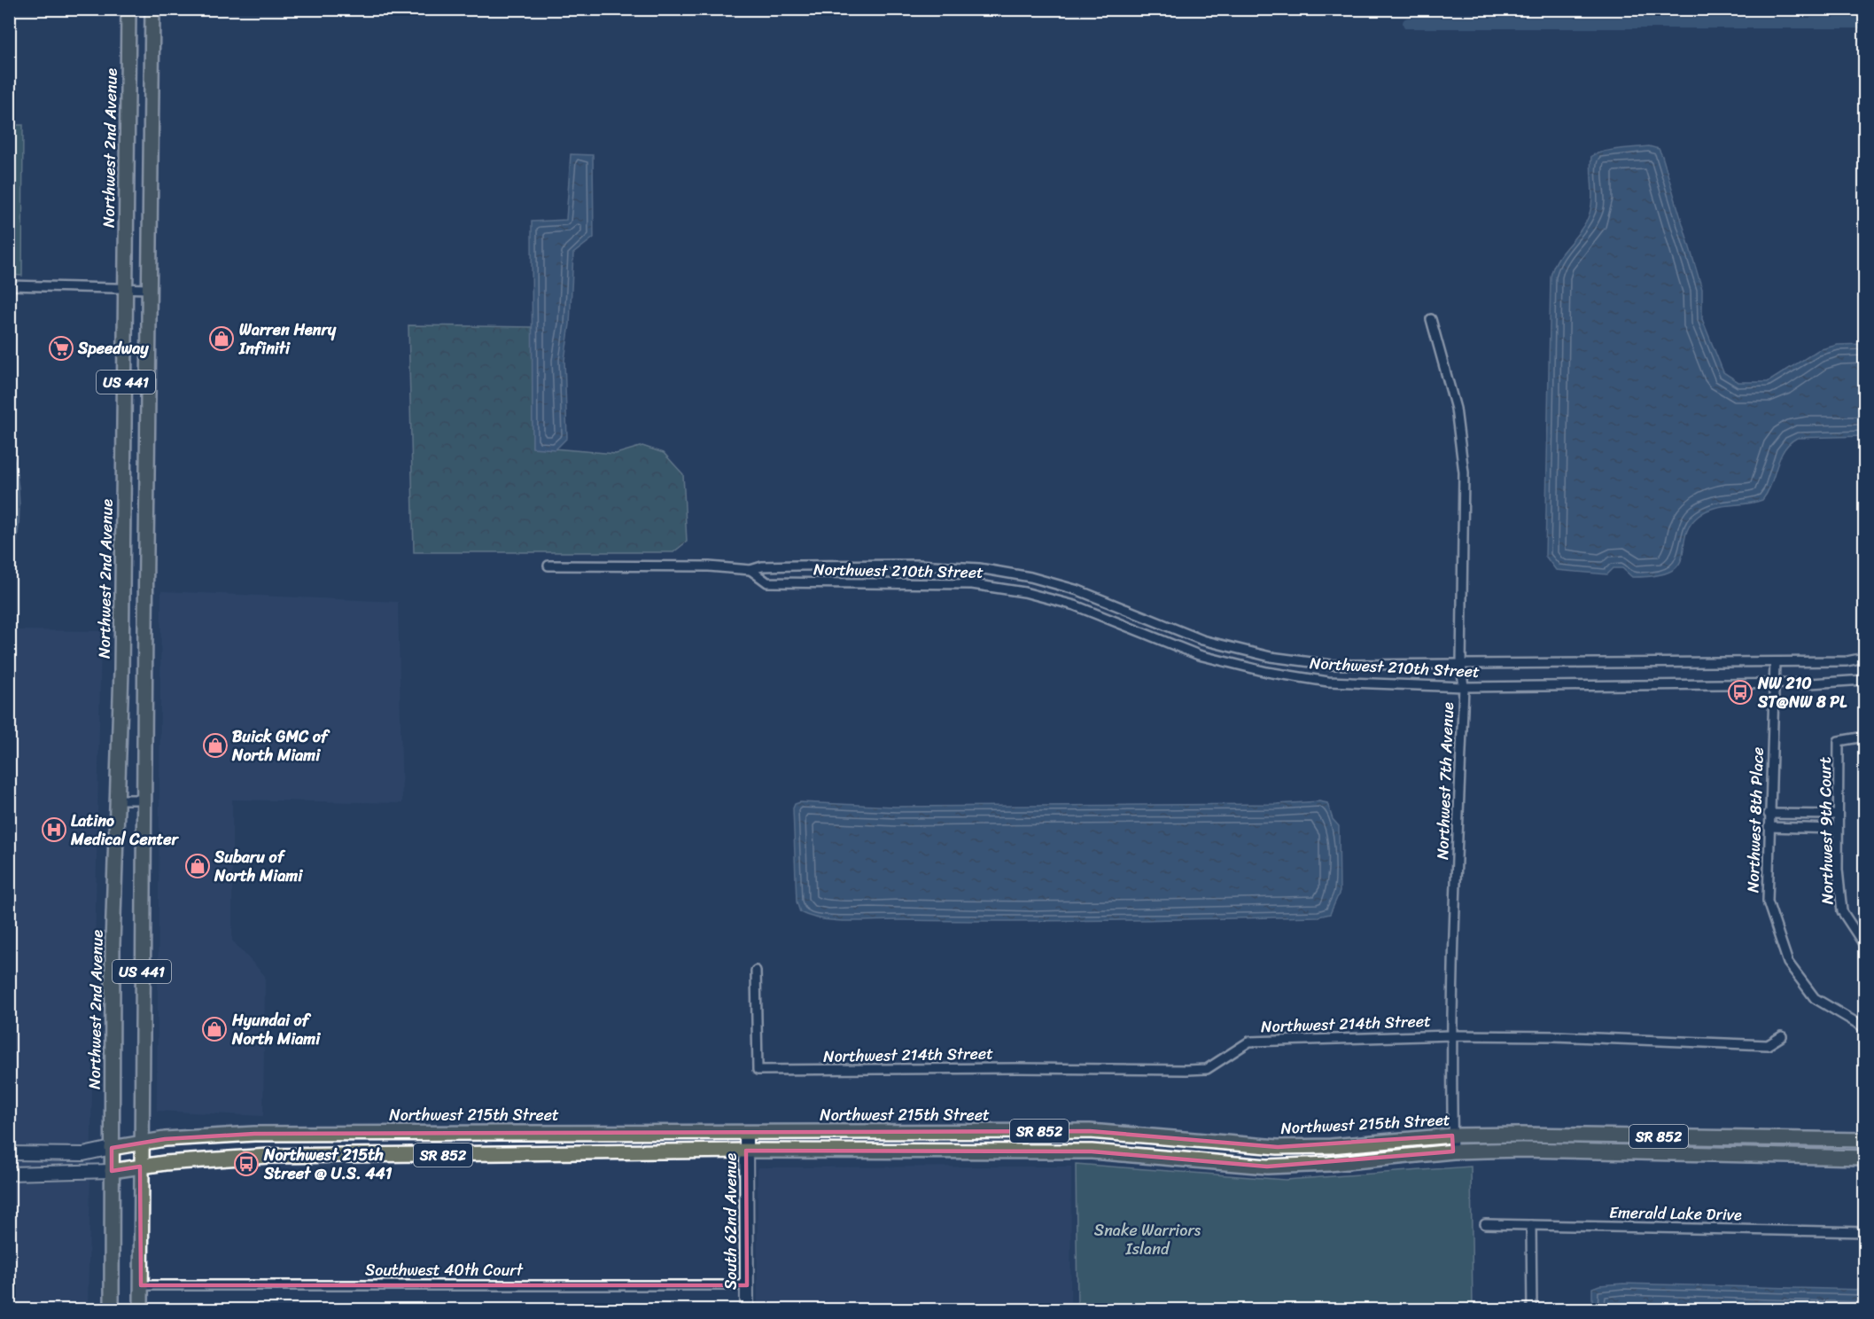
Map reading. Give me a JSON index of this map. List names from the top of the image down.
{
  "streets": {
    "main road": [
      "Northwest 2nd Avenue",
      "US 441",
      "Northwest 215th Street",
      "SR 852"
    ],
    "street": [
      "Northwest 210th Street",
      "Northwest 7th Avenue",
      "Northwest 8th Place",
      "Northwest 9th Court",
      "Northwest 214th Street",
      "Emerald Lake Drive",
      "South 62nd Avenue",
      "Southwest 40th Court"
    ]
  },
  "crossings": [
    ["Northwest 2nd Avenue", "US 441"],
    ["Northwest 2nd Avenue", "Northwest 215th Street"],
    ["US 441", "Northwest 215th Street"],
    ["US 441", "Southwest 40th Court"],
    ["Northwest 210th Street", "Northwest 7th Avenue"],
    ["Northwest 210th Street", "Northwest 8th Place"],
    ["Northwest 7th Avenue", "Northwest 214th Street"],
    ["Northwest 7th Avenue", "Northwest 215th Street"],
    ["Northwest 215th Street", "South 62nd Avenue"],
    ["South 62nd Avenue", "Southwest 40th Court"]
  ],
  "parks": ["Snake Warriors Island"],
  "places": {
    "shop": [
      "Warren Henry Infiniti",
      "Buick GMC of North Miami",
      "Subaru of North Miami",
      "Hyundai of North Miami"
    ],
    "supermarket": ["Speedway"],
    "bus stop": ["NW 210 ST@NW 8 PL", "Northwest 215th Street @ U.S. 441"],
    "hospital": ["Latino Medical Center"]
  }
}
